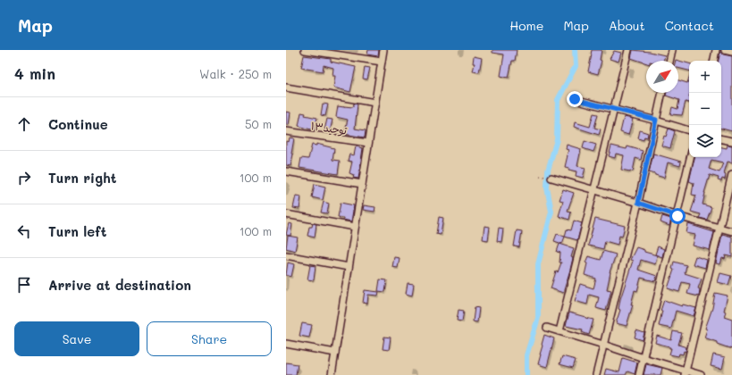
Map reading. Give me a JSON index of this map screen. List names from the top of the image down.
{
  "streets": {
    "street": ["توحید۱۳"]
  },
  "north": "top right",
  "page": {
    "header": "Map",
    "nav": [
      "Home",
      "Map",
      "About",
      "Contact"
    ],
    "heading": ["4 min", "Walk · 250 m"],
    "map_buttons": ["+", "−"],
    "list": [
      ["Continue", "50 m"],
      ["Turn right", "100 m"],
      ["Turn left", "100 m"],
      "Arrive at destination"
    ],
    "buttons": ["Save", "Share"]
  }
}
